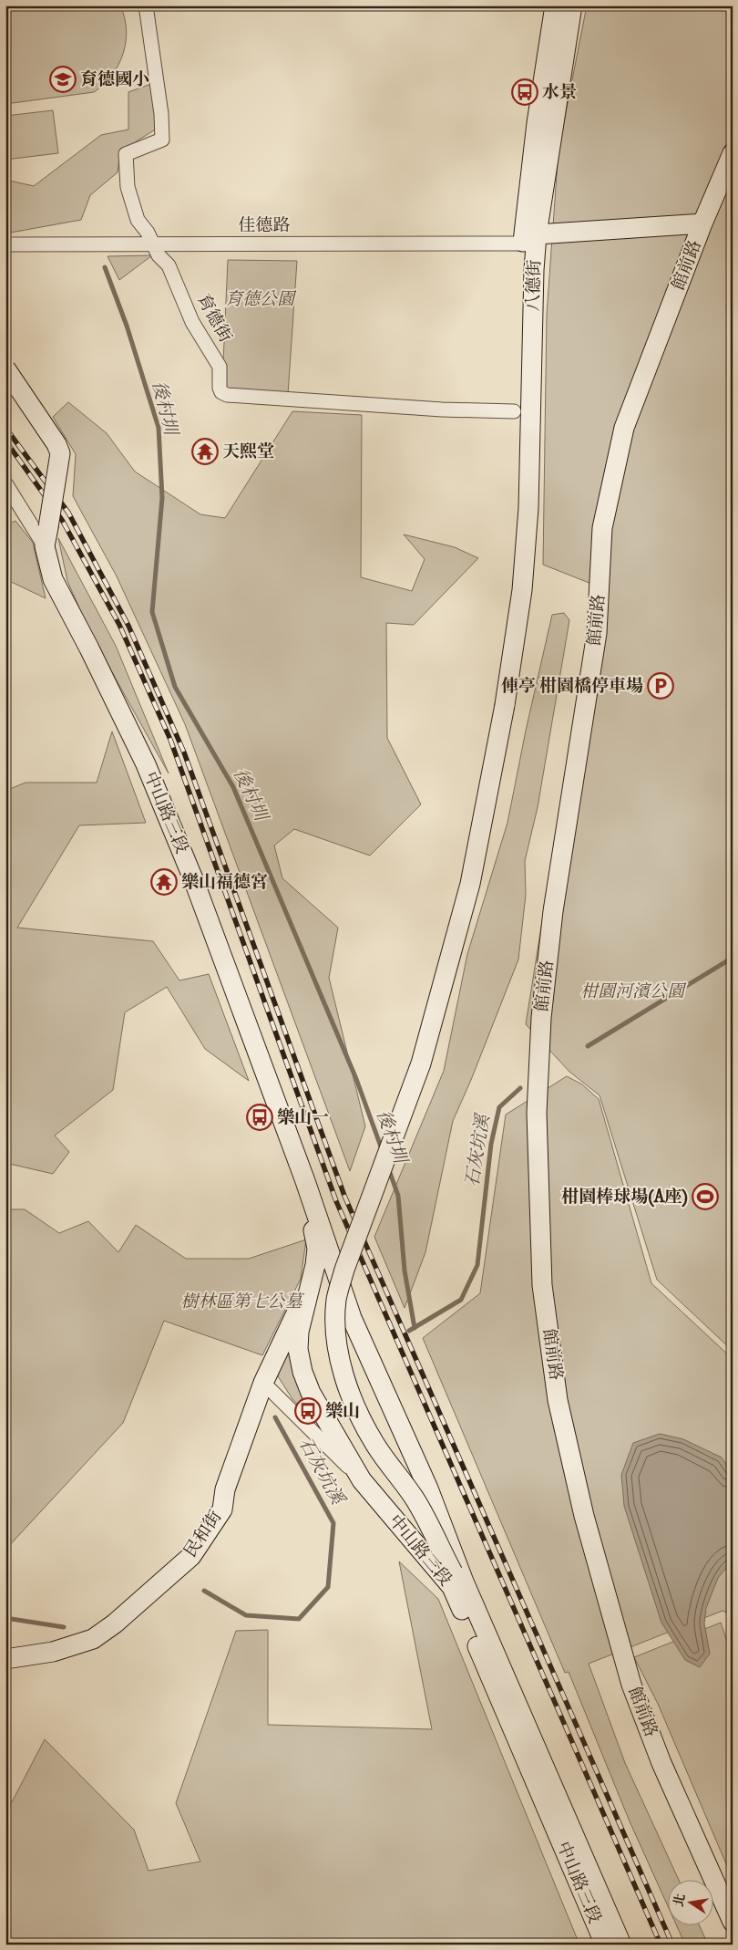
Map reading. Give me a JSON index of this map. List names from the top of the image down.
{
  "streets": {
    "street": [
      "佳德路",
      "館前路",
      "八德街",
      "育德街",
      "中山路三段",
      "民和街"
    ]
  },
  "crossings": [
    ["佳德路", "館前路"],
    ["佳德路", "八德街"],
    ["佳德路", "育德街"],
    ["館前路", "八德街"],
    ["八德街", "中山路三段"],
    ["中山路三段", "民和街"]
  ],
  "water": ["後村圳", "石灰坑溪"],
  "parks": ["育德公園", "柑園河濱公園", "樹林區第七公墓"],
  "places": {
    "school or university": ["育德國小"],
    "bus stop": ["水景", "樂山一", "樂山"],
    "temple": ["天熙堂", "樂山福德宮"],
    "parking": ["俥亭 柑園橋停車場"],
    "sports": ["柑園棒球場(A座)"]
  },
  "north": "left"
}
